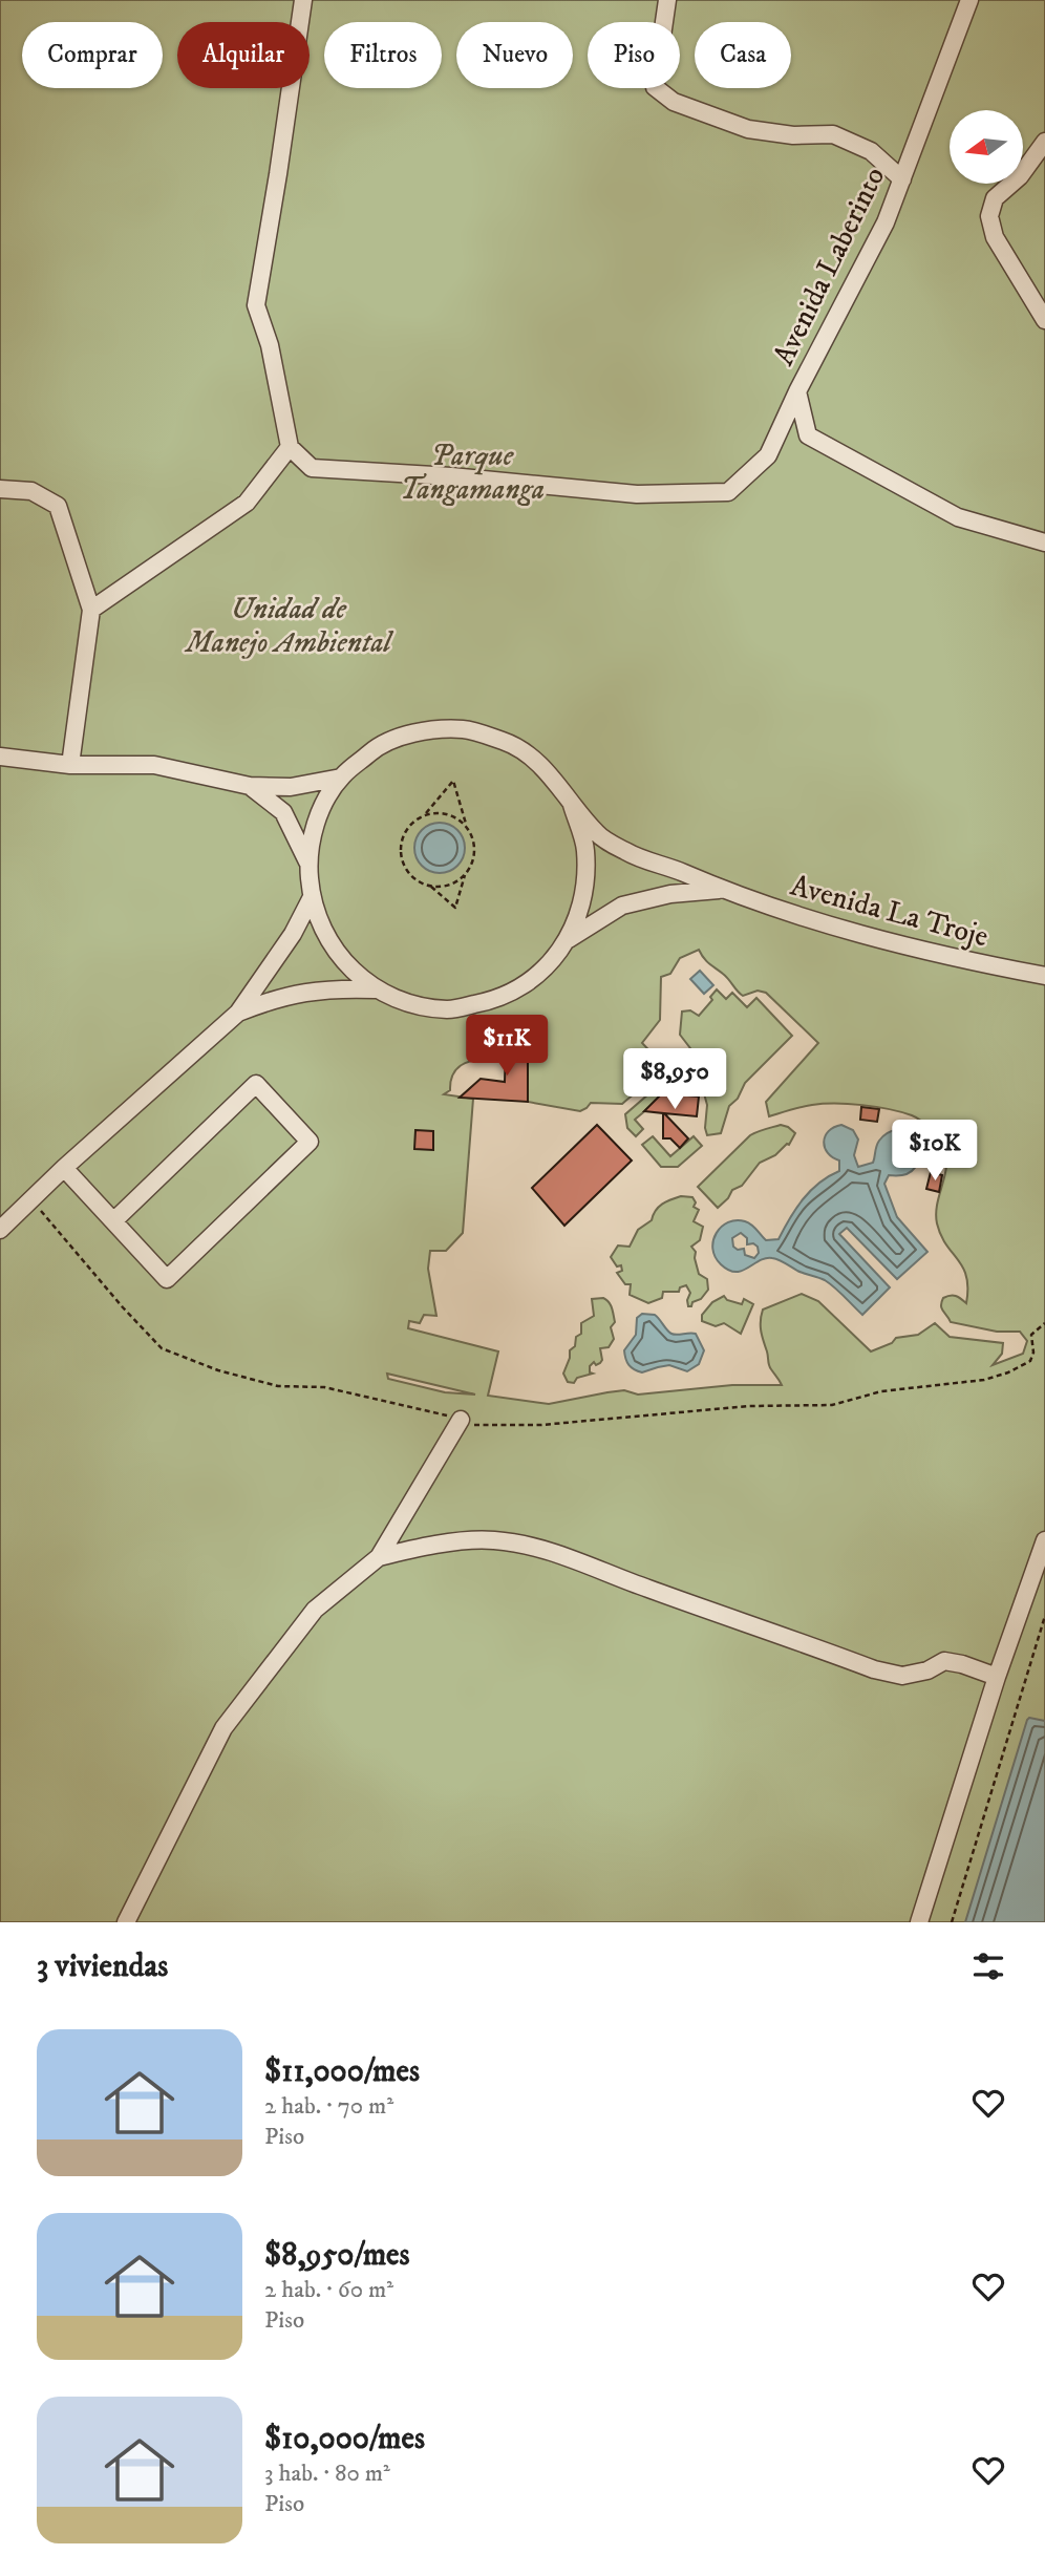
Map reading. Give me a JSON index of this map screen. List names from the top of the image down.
{
  "streets": {
    "street": ["Avenida Laberinto", "Avenida La Troje"]
  },
  "parks": ["Parque Tangamanga", "Unidad de Manejo Ambiental"],
  "north": "left",
  "page": {
    "chip": [
      "Comprar",
      "Alquilar",
      "Filtros",
      "Nuevo",
      "Piso",
      "Casa"
    ],
    "price": ["$11K", "$8,950", "$10K"],
    "heading": "3 viviendas",
    "list": [
      {
        "name": "$11,000/mes",
        "note": "2 hab. · 70 m² · Piso"
      },
      {
        "name": "$8,950/mes",
        "note": "2 hab. · 60 m² · Piso"
      },
      {
        "name": "$10,000/mes",
        "note": "3 hab. · 80 m² · Piso"
      }
    ]
  }
}
